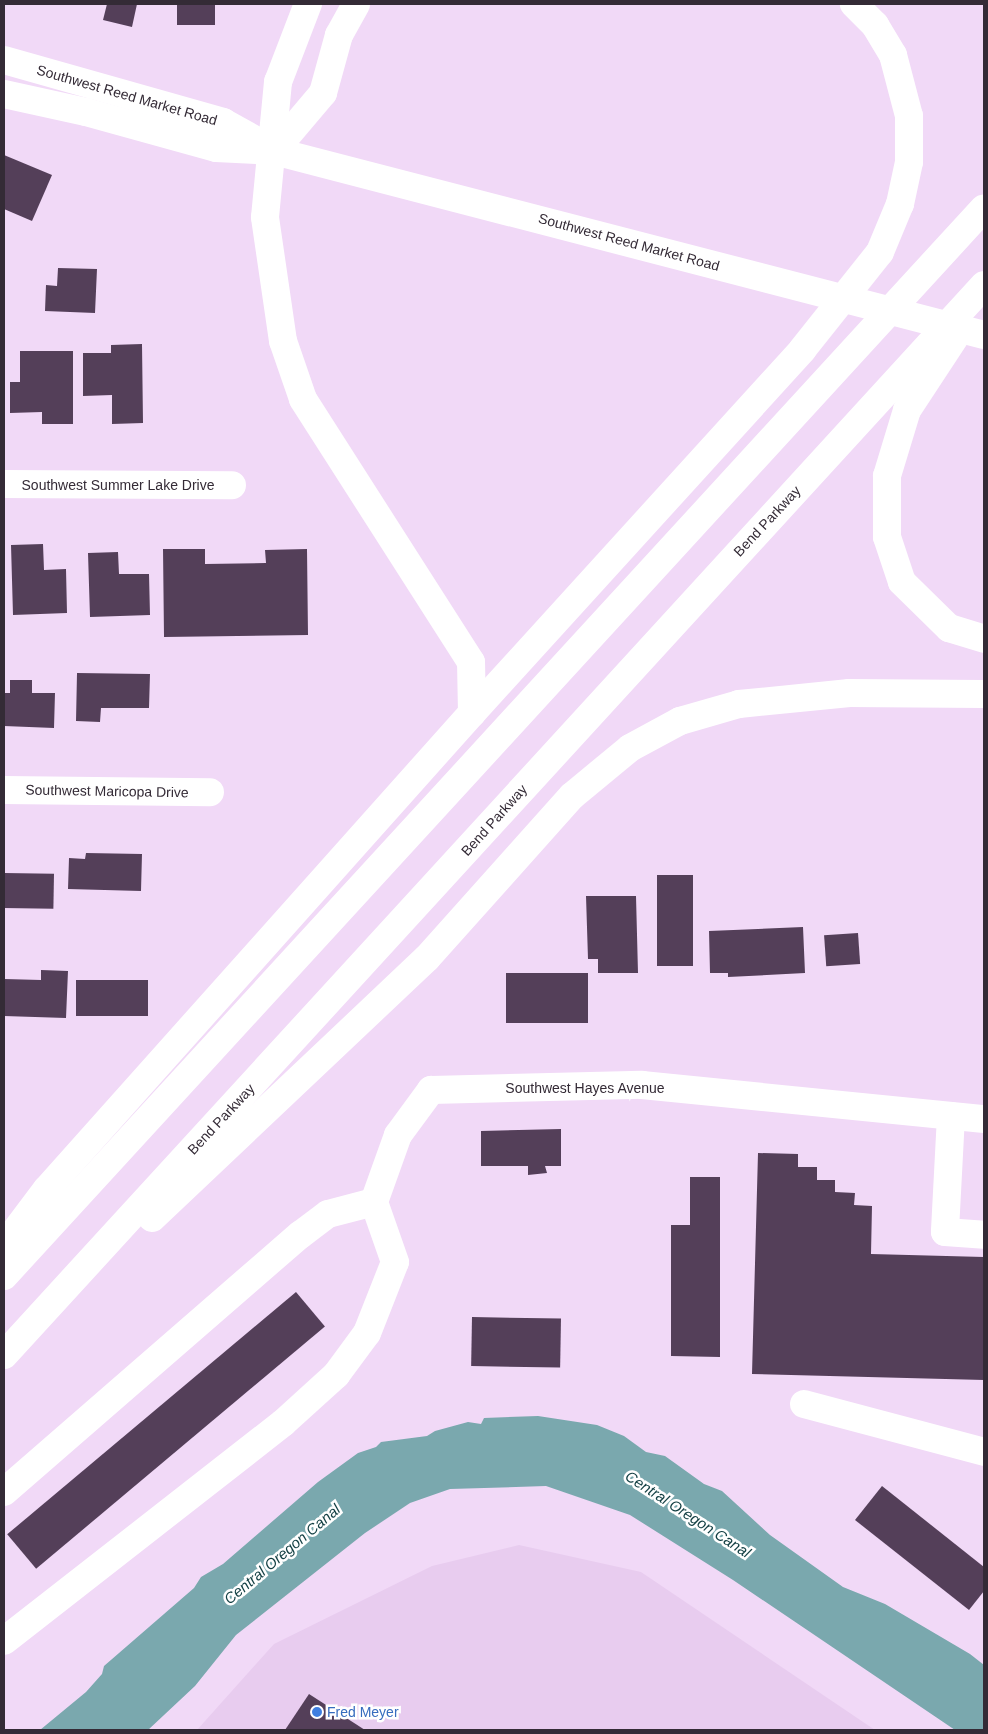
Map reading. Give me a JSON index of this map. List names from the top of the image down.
{
  "streets": {
    "main road": [
      "Southwest Reed Market Road",
      "Southwest Summer Lake Drive",
      "Bend Parkway",
      "Southwest Maricopa Drive",
      "Southwest Hayes Avenue"
    ]
  },
  "water": ["Central Oregon Canal"],
  "places": ["Fred Meyer"]
}
